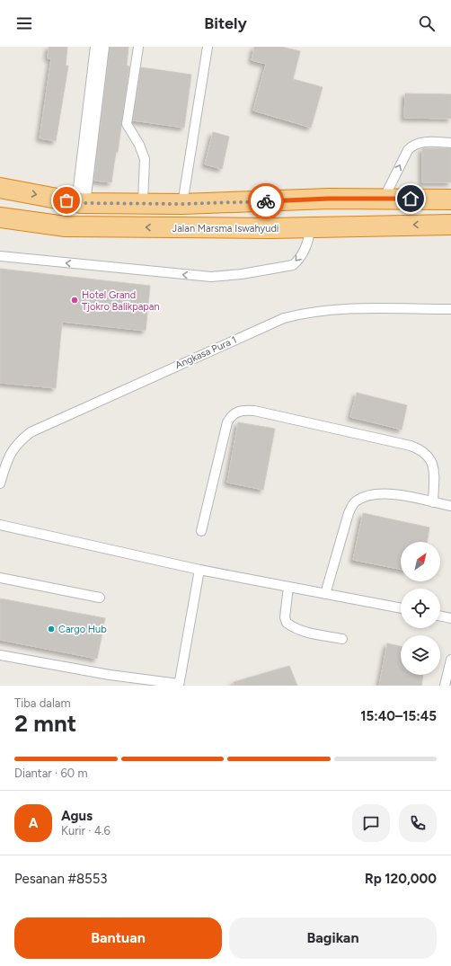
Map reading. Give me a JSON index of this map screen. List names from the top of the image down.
{
  "streets": {
    "highway": ["Jalan Marsma Iswahyudi"],
    "lane": ["Angkasa Pura 1"]
  },
  "places": ["Hotel Grand Tjokro Balikpapan", "Cargo Hub"],
  "north": "top right",
  "page": {
    "header": "Bitely",
    "heading": ["2 mnt", "Tiba dalam", "15:40–15:45"],
    "panel": [
      "Agus",
      "Kurir · 4.6",
      "Pesanan #8553",
      "Rp 120,000"
    ],
    "bar": "Diantar · 60 m",
    "round": "A",
    "buttons": ["Bantuan", "Bagikan"]
  }
}
